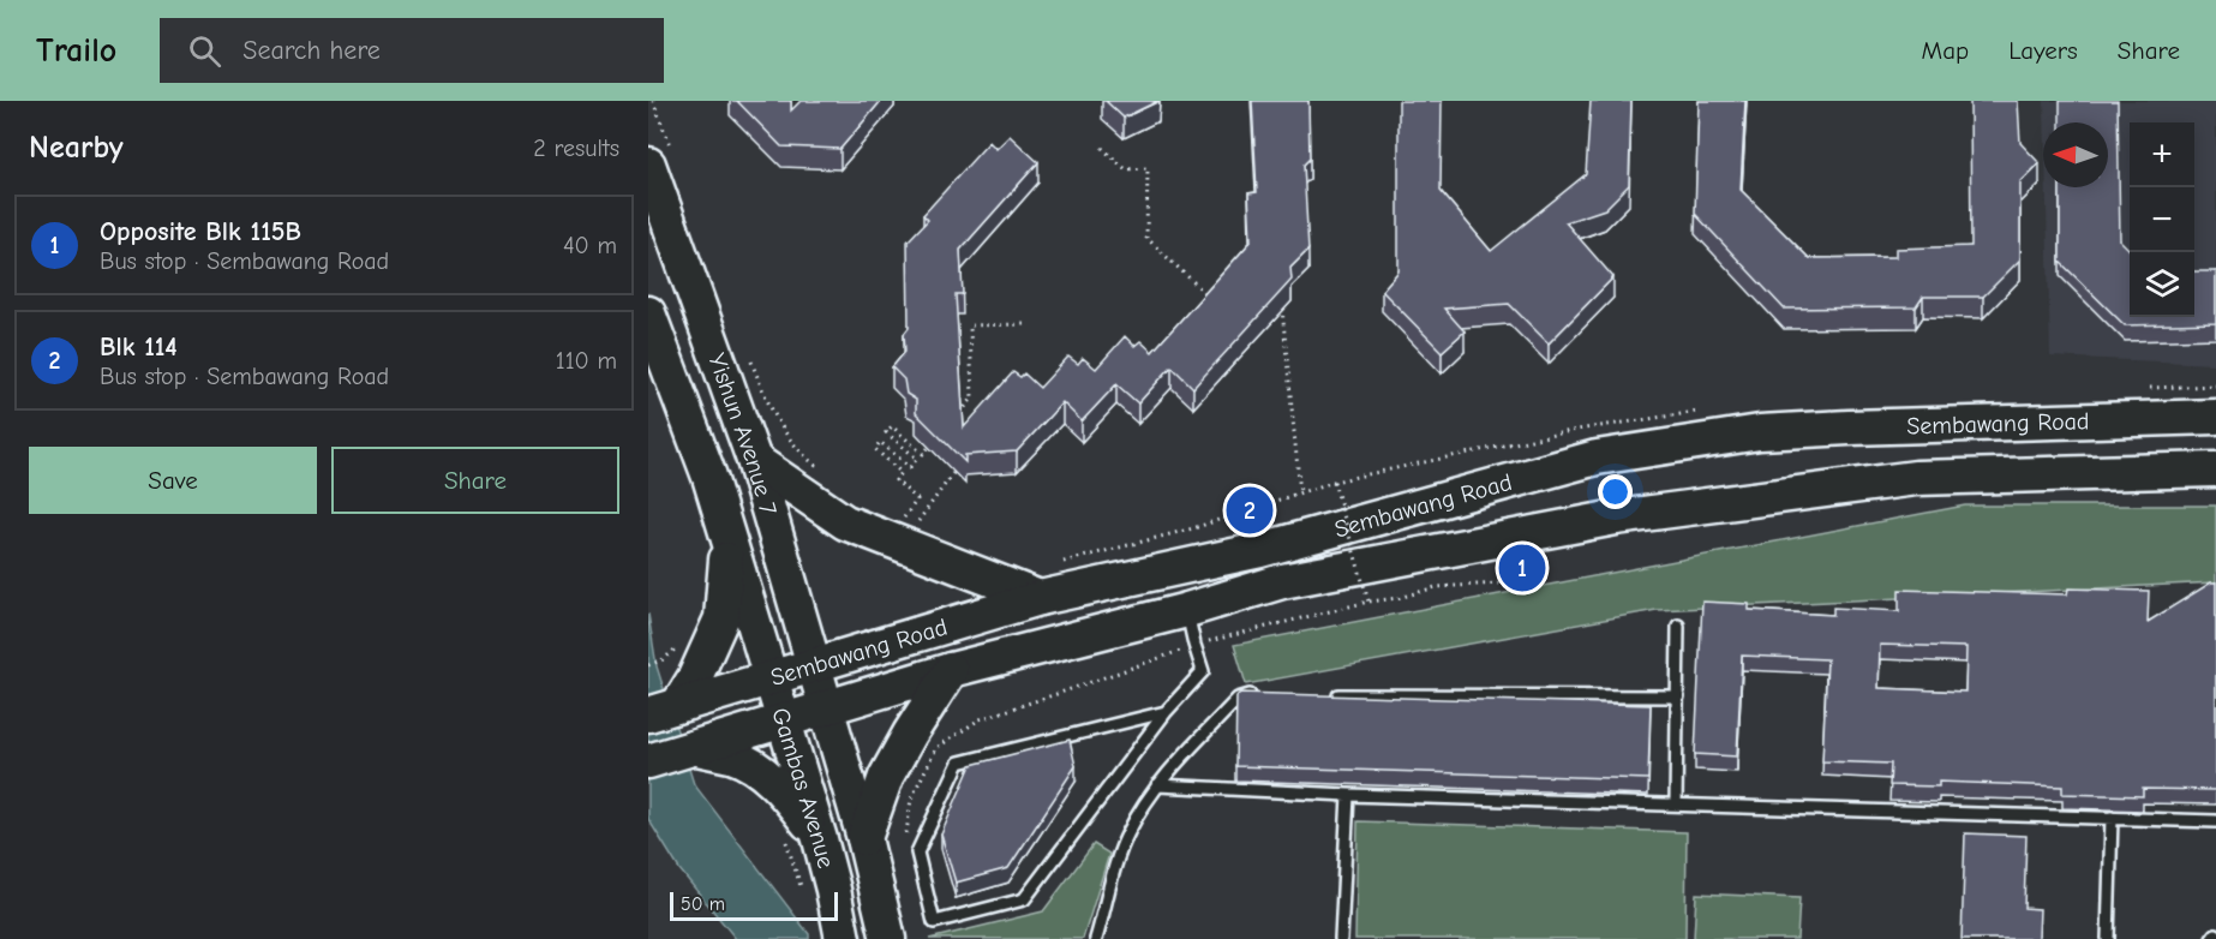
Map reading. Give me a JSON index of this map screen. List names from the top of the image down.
{
  "streets": {
    "main road": ["Sembawang Road", "Yishun Avenue 7", "Gambas Avenue"]
  },
  "crossings": [
    ["Sembawang Road", "Yishun Avenue 7"],
    ["Sembawang Road", "Gambas Avenue"],
    ["Yishun Avenue 7", "Gambas Avenue"]
  ],
  "scale_bar": "50 m",
  "north": "left",
  "page": {
    "header": "Trailo",
    "search": "Search here",
    "nav": ["Map", "Layers", "Share"],
    "heading": ["Nearby", "2 results"],
    "map_buttons": ["+", "−"],
    "list": [
      {
        "mark": "1",
        "name": "Opposite Blk 115B",
        "note": "Bus stop · Sembawang Road",
        "value": "40 m"
      },
      {
        "mark": "2",
        "name": "Blk 114",
        "note": "Bus stop · Sembawang Road",
        "value": "110 m"
      }
    ],
    "buttons": ["Save", "Share"],
    "pins": ["2", "1"],
    "scale": "50 m"
  }
}
